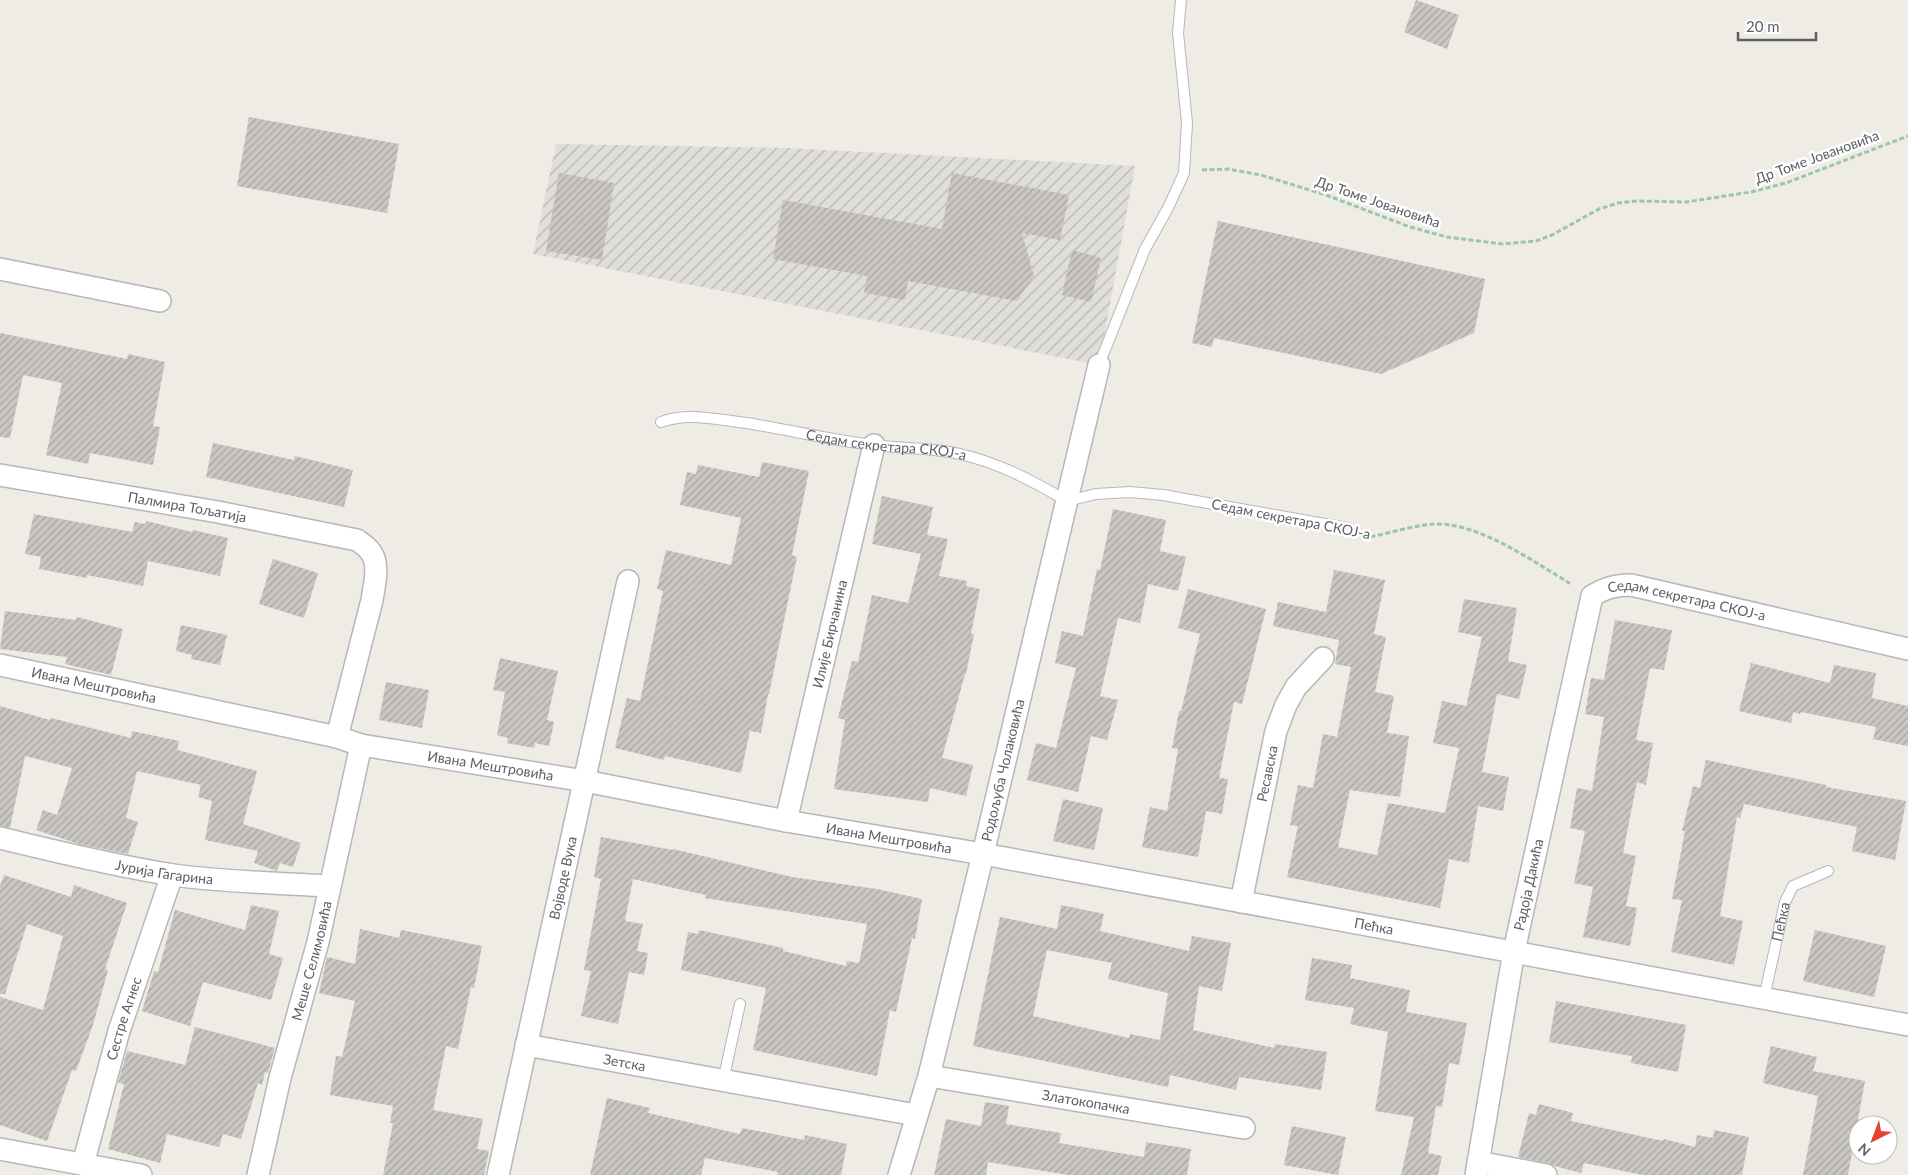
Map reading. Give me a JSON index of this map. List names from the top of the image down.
{
  "streets": {
    "street": [
      "Седам секретара СКОЈ-а",
      "Палмира Тољатија",
      "Илије Бирчанина",
      "Ивана Мештровића",
      "Родољуба Чолаковића",
      "Ресавска",
      "Јурија Гагарина",
      "Војводе Вука",
      "Радоја Дакића",
      "Пећка",
      "Меше Селимовића",
      "Сестре Агнес",
      "Зетска",
      "Златокопачка"
    ],
    "path": ["Др Томе Јовановића"]
  },
  "crossings": [
    ["Седам секретара СКОЈ-а", "Илије Бирчанина"],
    ["Седам секретара СКОЈ-а", "Родољуба Чолаковића"],
    ["Седам секретара СКОЈ-а", "Радоја Дакића"],
    ["Палмира Тољатија", "Ивана Мештровића"],
    ["Илије Бирчанина", "Ивана Мештровића"],
    ["Ивана Мештровића", "Родољуба Чолаковића"],
    ["Ивана Мештровића", "Војводе Вука"],
    ["Ивана Мештровића", "Пећка"],
    ["Ивана Мештровића", "Меше Селимовића"],
    ["Родољуба Чолаковића", "Пећка"],
    ["Родољуба Чолаковића", "Зетска"],
    ["Родољуба Чолаковића", "Златокопачка"],
    ["Ресавска", "Пећка"],
    ["Јурија Гагарина", "Меше Селимовића"],
    ["Јурија Гагарина", "Сестре Агнес"],
    ["Војводе Вука", "Зетска"],
    ["Радоја Дакића", "Пећка"]
  ],
  "scale_bar": "20 m",
  "north": "bottom left"
}
